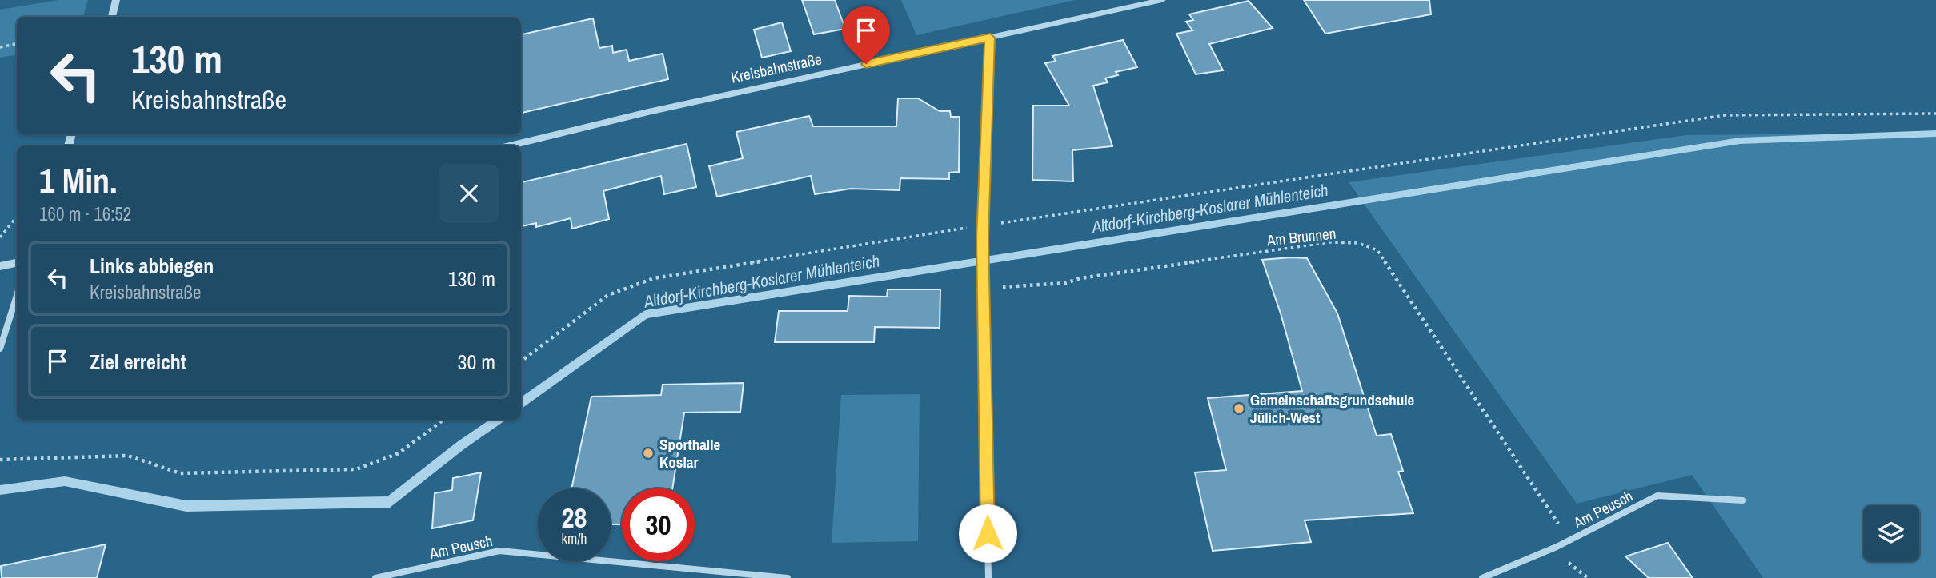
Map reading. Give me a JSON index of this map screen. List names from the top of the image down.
{
  "streets": {
    "street": ["Kreisbahnstraße", "Am Peusch"],
    "path": ["Am Brunnen"]
  },
  "crossings": [
    ["Am Brunnen", "Am Peusch"]
  ],
  "water": ["Altdorf-Kirchberg-Koslarer Mühlenteich"],
  "places": ["Gemeinschaftsgrundschule Jülich-West", "Sporthalle Koslar"],
  "page": {
    "turn": ["130 m", "Kreisbahnstraße"],
    "heading": ["1 Min.", "160 m · 16:52"],
    "list": [
      {
        "name": "Links abbiegen",
        "note": "Kreisbahnstraße",
        "value": "130 m"
      },
      {
        "name": "Ziel erreicht",
        "value": "30 m"
      }
    ],
    "speed": "28 km/h",
    "limit": "30"
  }
}
